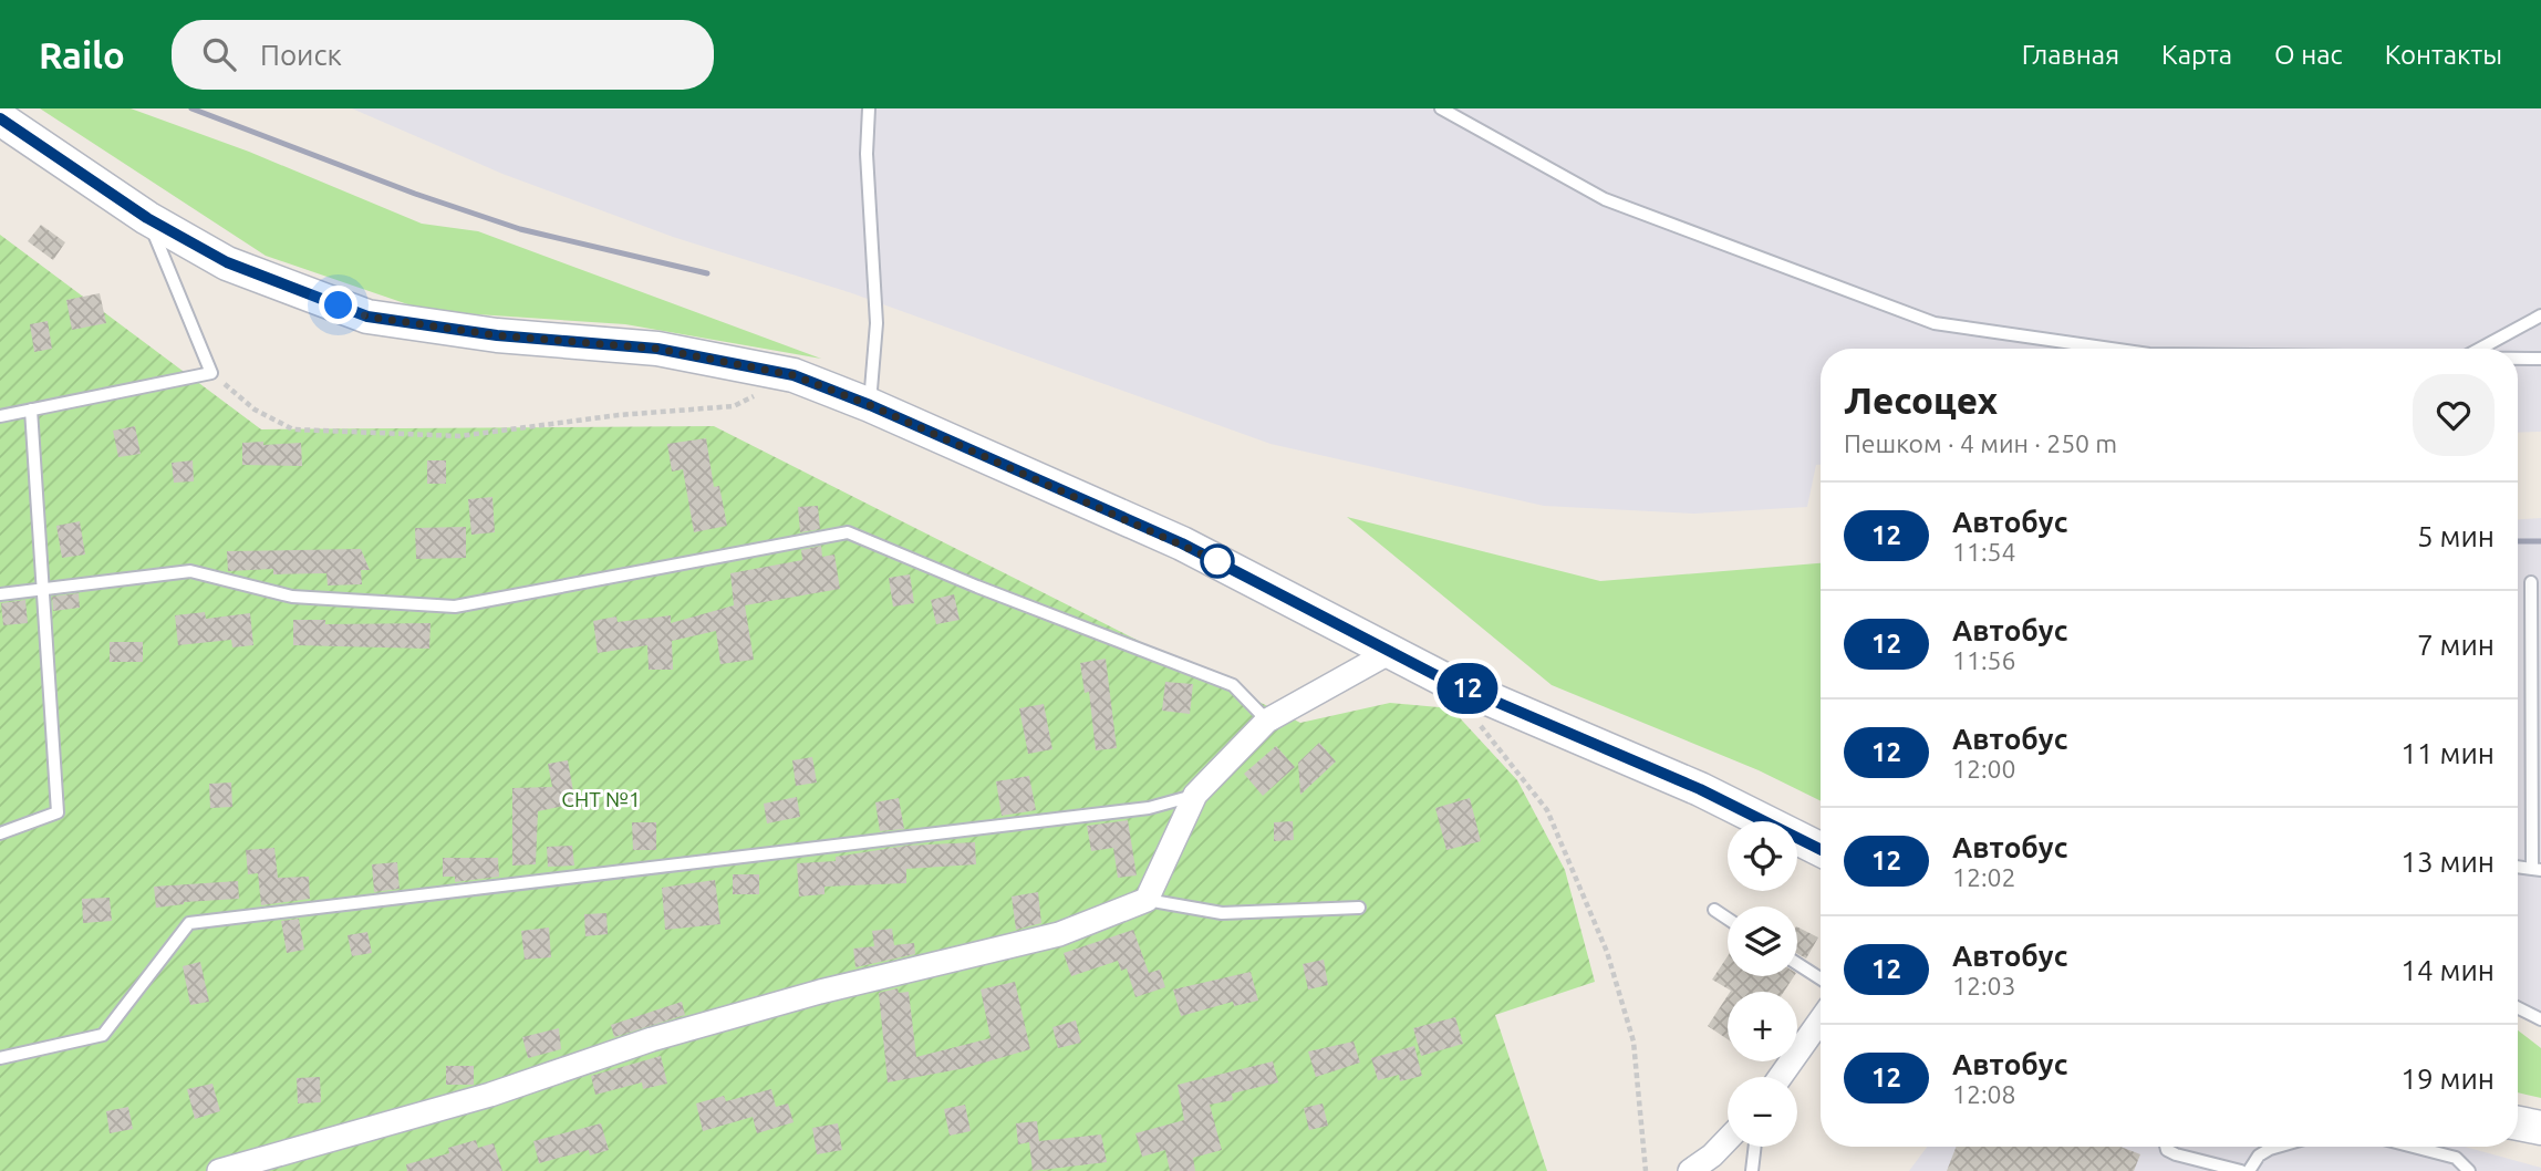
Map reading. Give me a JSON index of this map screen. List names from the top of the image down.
{
  "parks": ["СНТ №1"],
  "lines": ["bus line 12"],
  "page": {
    "header": "Railo",
    "search": "Поиск",
    "nav": [
      "Главная",
      "Карта",
      "О нас",
      "Контакты"
    ],
    "on_map": "12",
    "heading": ["Лесоцех", "Пешком · 4 мин · 250 m"],
    "list": [
      {
        "mark": "12",
        "name": "Автобус",
        "note": "11:54",
        "value": "5 мин"
      },
      {
        "mark": "12",
        "name": "Автобус",
        "note": "11:56",
        "value": "7 мин"
      },
      {
        "mark": "12",
        "name": "Автобус",
        "note": "12:00",
        "value": "11 мин"
      },
      {
        "mark": "12",
        "name": "Автобус",
        "note": "12:02",
        "value": "13 мин"
      },
      {
        "mark": "12",
        "name": "Автобус",
        "note": "12:03",
        "value": "14 мин"
      },
      {
        "mark": "12",
        "name": "Автобус",
        "note": "12:08",
        "value": "19 мин"
      }
    ],
    "map_buttons": ["+", "−"]
  }
}
